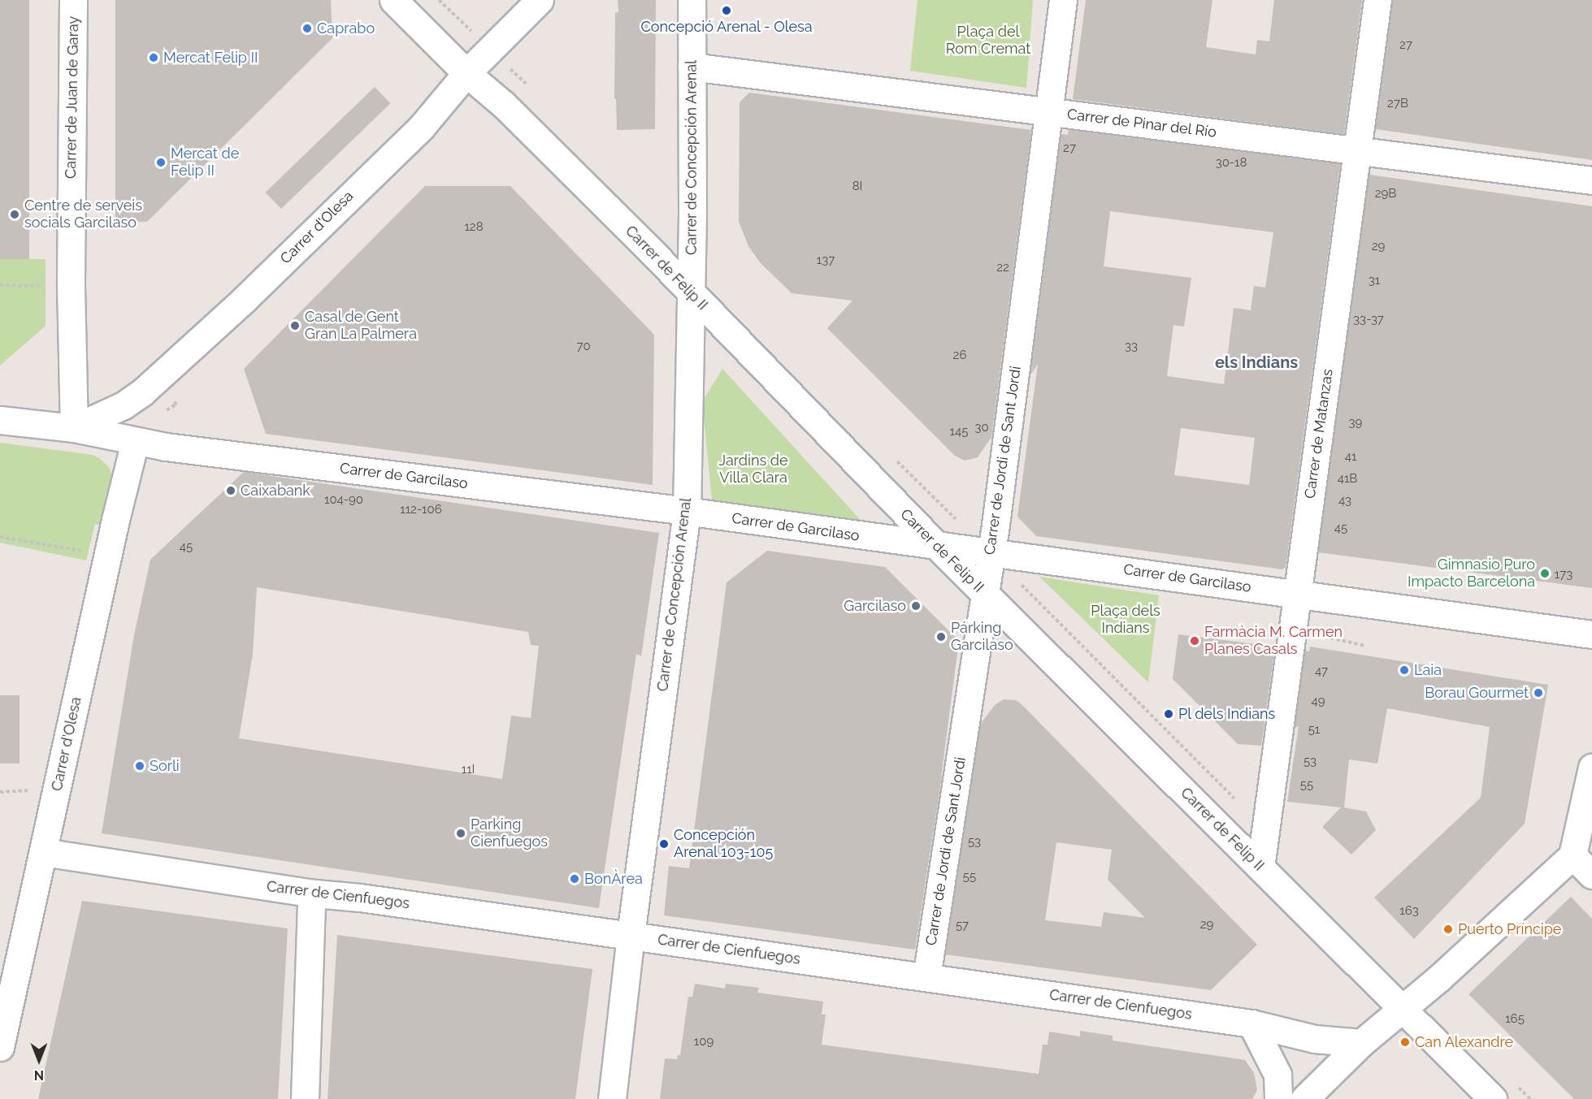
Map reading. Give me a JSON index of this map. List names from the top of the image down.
{
  "streets": {
    "street": [
      "Carrer de Juan de Garay",
      "Carrer de Pinar del Río",
      "Carrer de Concepción Arenal",
      "Carrer d'Olesa",
      "Carrer de Felip II",
      "Carrer de Matanzas",
      "Carrer de Jordi de Sant Jordi",
      "Carrer de Garcilaso",
      "Carrer de Cienfuegos"
    ]
  },
  "crossings": [
    ["Carrer de Juan de Garay", "Carrer d'Olesa"],
    ["Carrer de Juan de Garay", "Carrer de Garcilaso"],
    ["Carrer de Pinar del Río", "Carrer de Concepción Arenal"],
    ["Carrer de Pinar del Río", "Carrer de Matanzas"],
    ["Carrer de Pinar del Río", "Carrer de Jordi de Sant Jordi"],
    ["Carrer de Concepción Arenal", "Carrer de Felip II"],
    ["Carrer de Concepción Arenal", "Carrer de Garcilaso"],
    ["Carrer de Concepción Arenal", "Carrer de Cienfuegos"],
    ["Carrer d'Olesa", "Carrer de Felip II"],
    ["Carrer d'Olesa", "Carrer de Garcilaso"],
    ["Carrer d'Olesa", "Carrer de Cienfuegos"],
    ["Carrer de Felip II", "Carrer de Matanzas"],
    ["Carrer de Felip II", "Carrer de Jordi de Sant Jordi"],
    ["Carrer de Felip II", "Carrer de Garcilaso"],
    ["Carrer de Matanzas", "Carrer de Garcilaso"],
    ["Carrer de Jordi de Sant Jordi", "Carrer de Garcilaso"],
    ["Carrer de Jordi de Sant Jordi", "Carrer de Cienfuegos"]
  ],
  "districts": ["els Indians"],
  "parks": ["Plaça del Rom Cremat", "Jardins de Villa Clara", "Plaça dels Indians"],
  "places": [
    "Concepció Arenal - Olesa",
    "Caprabo",
    "Mercat Felip II",
    "Mercat de Felip II",
    "Centre de serveis socials Garcilaso",
    "Casal de Gent Gran La Palmera",
    "Caixabank",
    "Gimnasio Puro Impacto Barcelona",
    "Garcilaso",
    "Párking Garcilaso",
    "Farmàcia M. Carmen Planes Casals",
    "Laia",
    "Borau Gourmet",
    "Pl dels Indians",
    "Sorli",
    "Parking Cienfuegos",
    "Concepción Arenal 103-105",
    "BonÀrea",
    "Puerto Príncipe",
    "Can Alexandre"
  ],
  "house_numbers": [
    "27",
    "27B",
    "27",
    "30-18",
    "8I",
    "29B",
    "128",
    "29",
    "137",
    "22",
    "31",
    "33-37",
    "70",
    "33",
    "26",
    "39",
    "30",
    "145",
    "41",
    "41B",
    "104-90",
    "43",
    "112-106",
    "45",
    "45",
    "173",
    "47",
    "49",
    "51",
    "53",
    "11I",
    "55",
    "53",
    "55",
    "163",
    "29",
    "57",
    "165",
    "109"
  ],
  "north": "bottom"
}
